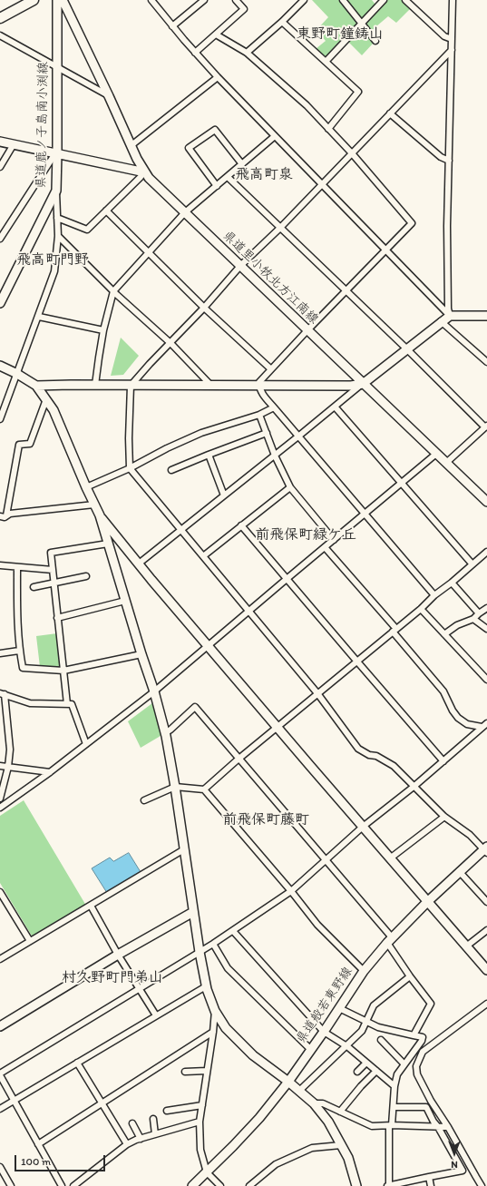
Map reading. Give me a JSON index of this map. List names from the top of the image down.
{
  "streets": {
    "street": ["県道鹿ノ子島南小渕線", "県道里小牧北方江南線", "県道般若東野線"]
  },
  "districts": [
    "東野町鐘鋳山",
    "飛高町泉",
    "飛高町門野",
    "前飛保町緑ケ丘",
    "前飛保町藤町",
    "村久野町門弟山"
  ],
  "scale_bar": "100 m",
  "north": "bottom"
}
